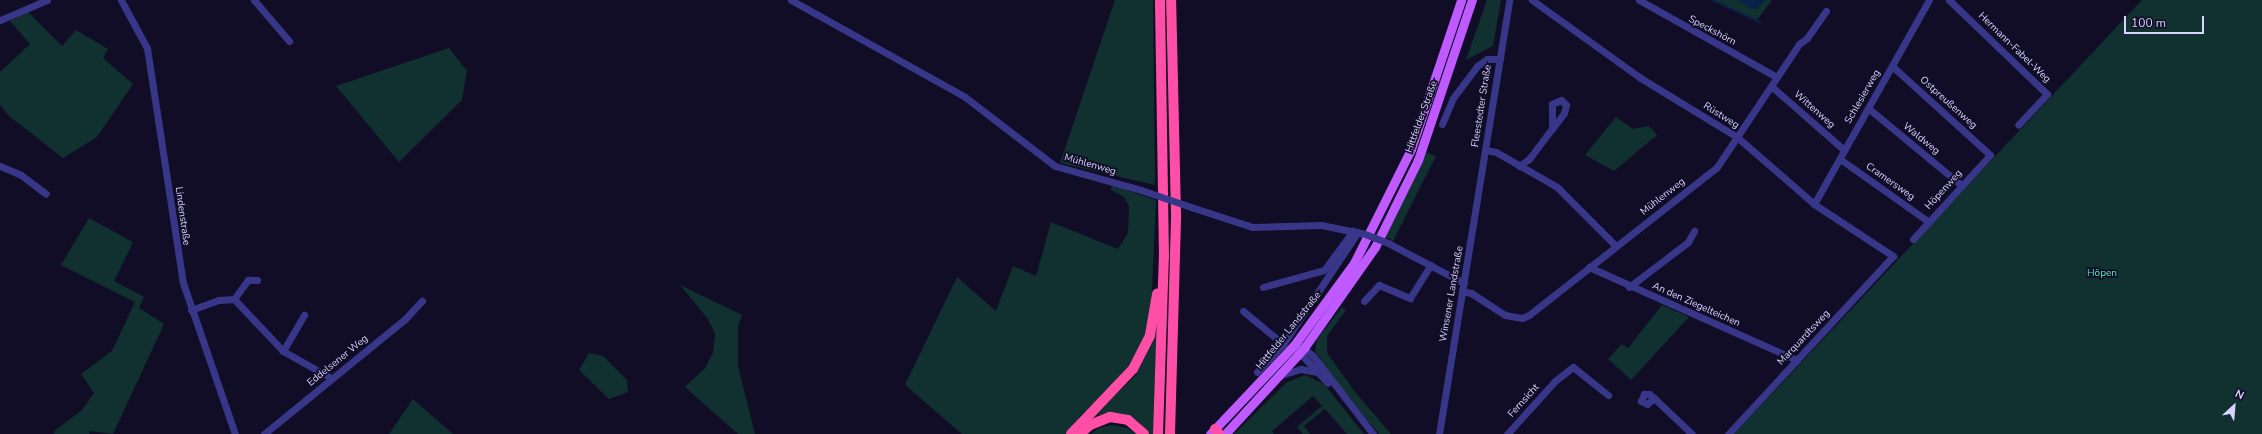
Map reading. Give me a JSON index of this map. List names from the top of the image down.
{
  "streets": {
    "main road": ["Hittfelder Straße", "Hittfelder Landstraße"],
    "street": [
      "Speckshörn",
      "Hermann-Fabel-Weg",
      "Schlesierweg",
      "Ostpreußenweg",
      "Fleestedter Straße",
      "Wittenweg",
      "Rüstweg",
      "Waldweg",
      "Mühlenweg",
      "Cramersweg",
      "Höpenweg",
      "Lindenstraße",
      "Winsener Landstraße",
      "An den Ziegelteichen",
      "Marquardtsweg",
      "Eddelsener Weg",
      "Fernsicht"
    ]
  },
  "crossings": [
    ["Speckshörn", "Mühlenweg"],
    ["Schlesierweg", "Ostpreußenweg"],
    ["Schlesierweg", "Wittenweg"],
    ["Schlesierweg", "Rüstweg"],
    ["Schlesierweg", "Waldweg"],
    ["Schlesierweg", "Cramersweg"],
    ["Ostpreußenweg", "Höpenweg"],
    ["Fleestedter Straße", "Winsener Landstraße"],
    ["Wittenweg", "Mühlenweg"],
    ["Rüstweg", "Mühlenweg"],
    ["Rüstweg", "Marquardtsweg"],
    ["Hittfelder Straße", "Mühlenweg"],
    ["Hittfelder Straße", "Hittfelder Landstraße"],
    ["Waldweg", "Höpenweg"],
    ["Mühlenweg", "Winsener Landstraße"],
    ["Mühlenweg", "An den Ziegelteichen"],
    ["Mühlenweg", "Hittfelder Landstraße"],
    ["Cramersweg", "Höpenweg"],
    ["An den Ziegelteichen", "Marquardtsweg"]
  ],
  "parks": ["Höpen"],
  "scale_bar": "100 m",
  "north": "top right"
}
